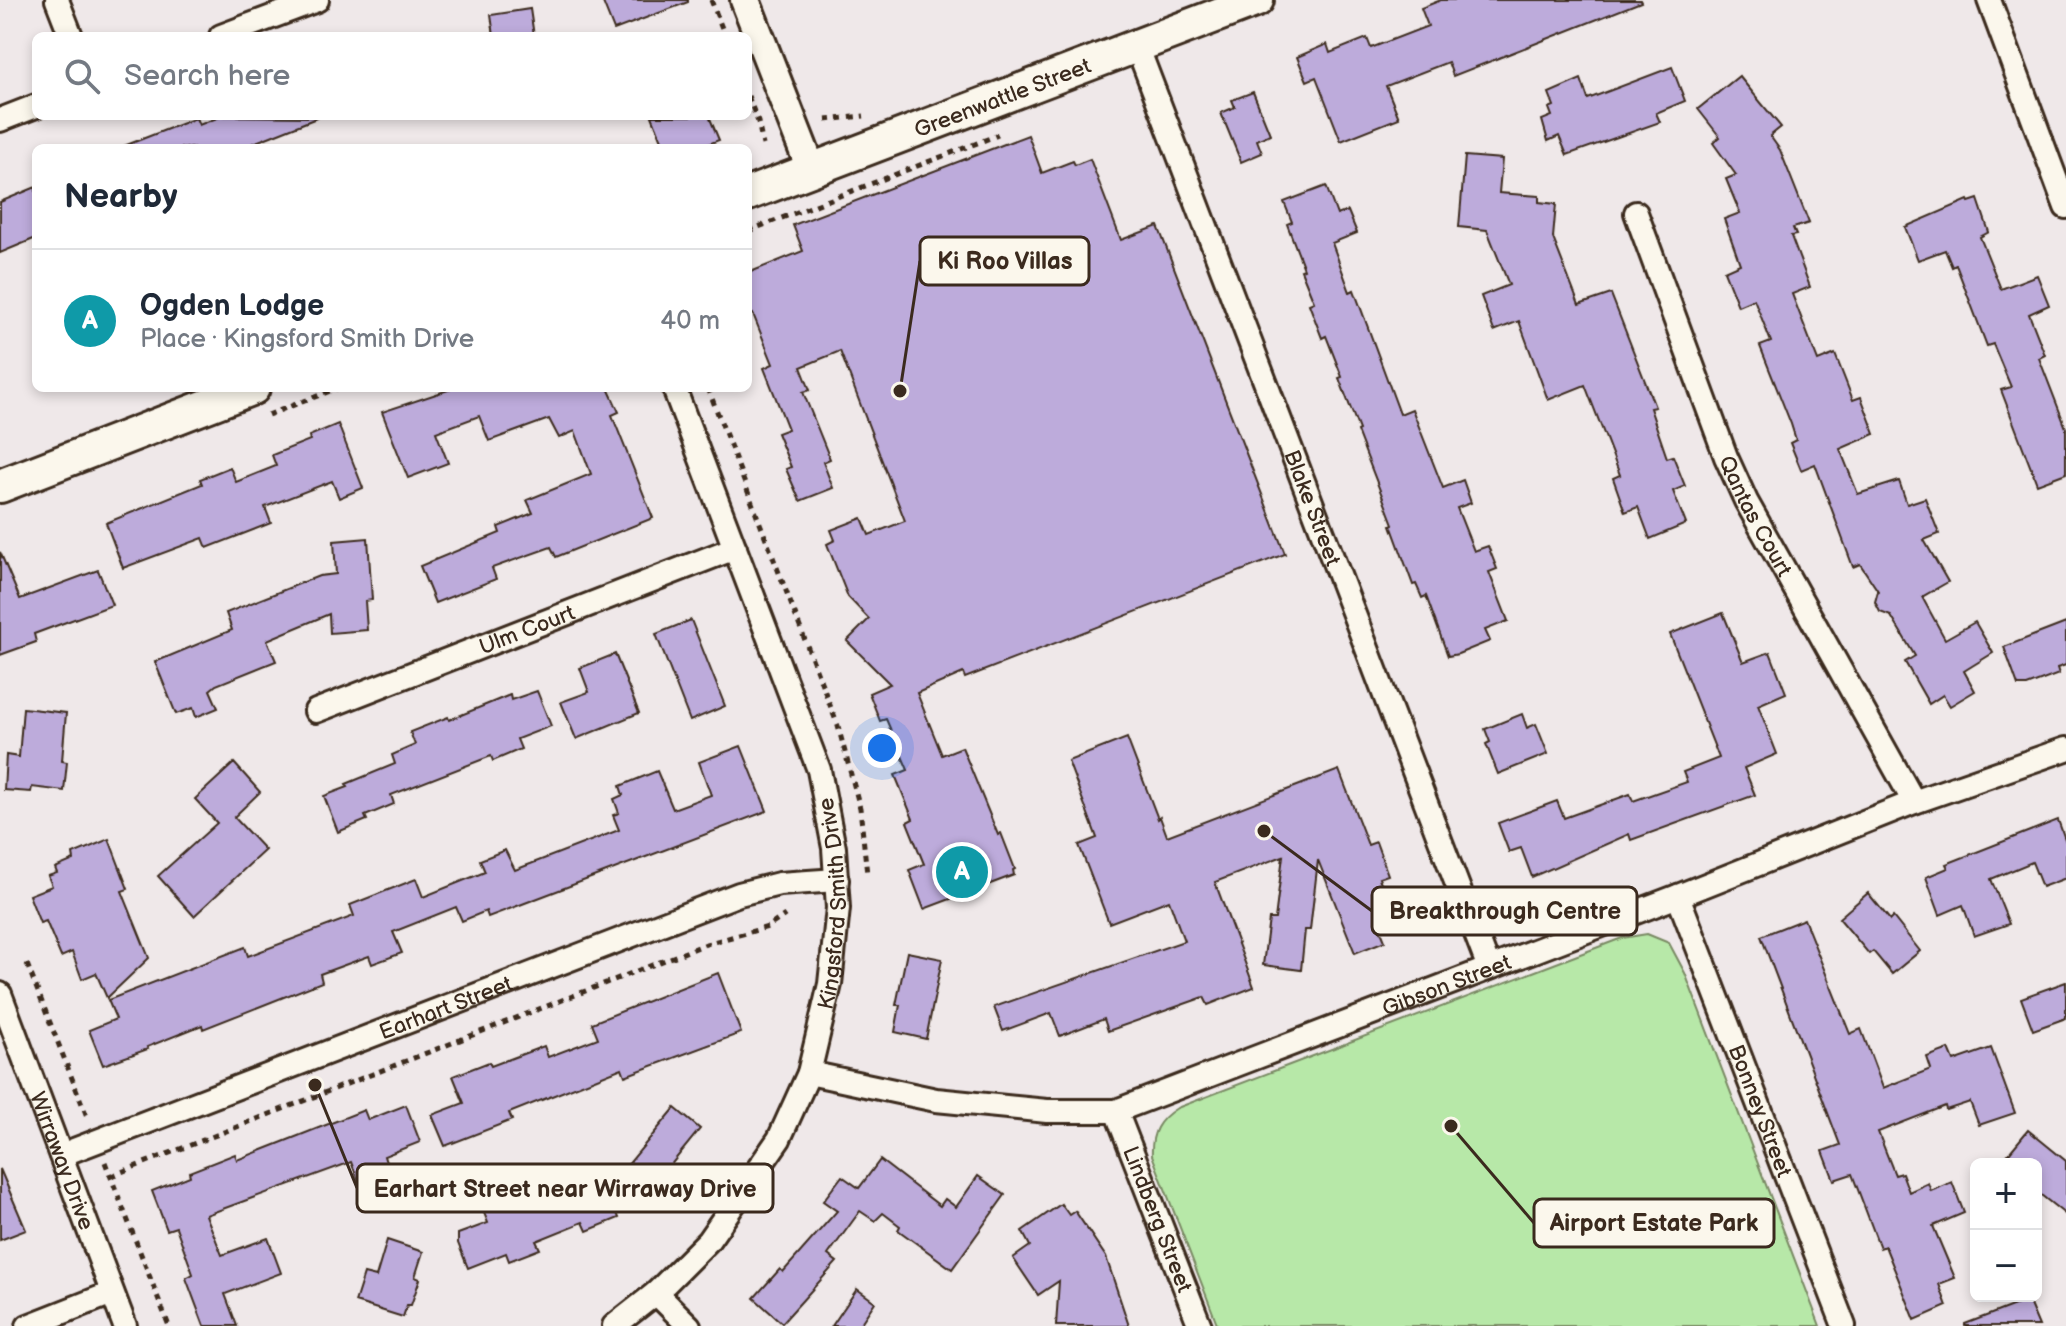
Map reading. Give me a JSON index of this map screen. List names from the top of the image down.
{
  "streets": {
    "main road": ["Greenwattle Street"],
    "street": [
      "Blake Street",
      "Qantas Court",
      "Ulm Court",
      "Kingsford Smith Drive",
      "Gibson Street",
      "Earhart Street",
      "Bonney Street",
      "Wirraway Drive",
      "Lindberg Street"
    ]
  },
  "crossings": [
    ["Greenwattle Street", "Blake Street"],
    ["Blake Street", "Gibson Street"],
    ["Qantas Court", "Gibson Street"],
    ["Ulm Court", "Kingsford Smith Drive"],
    ["Kingsford Smith Drive", "Gibson Street"],
    ["Kingsford Smith Drive", "Earhart Street"],
    ["Gibson Street", "Bonney Street"],
    ["Gibson Street", "Lindberg Street"],
    ["Earhart Street", "Wirraway Drive"]
  ],
  "places": [
    "Ki Roo Villas",
    "Breakthrough Centre",
    "Earhart Street near Wirraway Drive",
    "Airport Estate Park"
  ],
  "page": {
    "search": "Search here",
    "heading": "Nearby",
    "list": [
      {
        "mark": "A",
        "name": "Ogden Lodge",
        "note": "Place · Kingsford Smith Drive",
        "value": "40 m"
      }
    ],
    "pins": "A",
    "map_buttons": ["+", "−"]
  }
}
